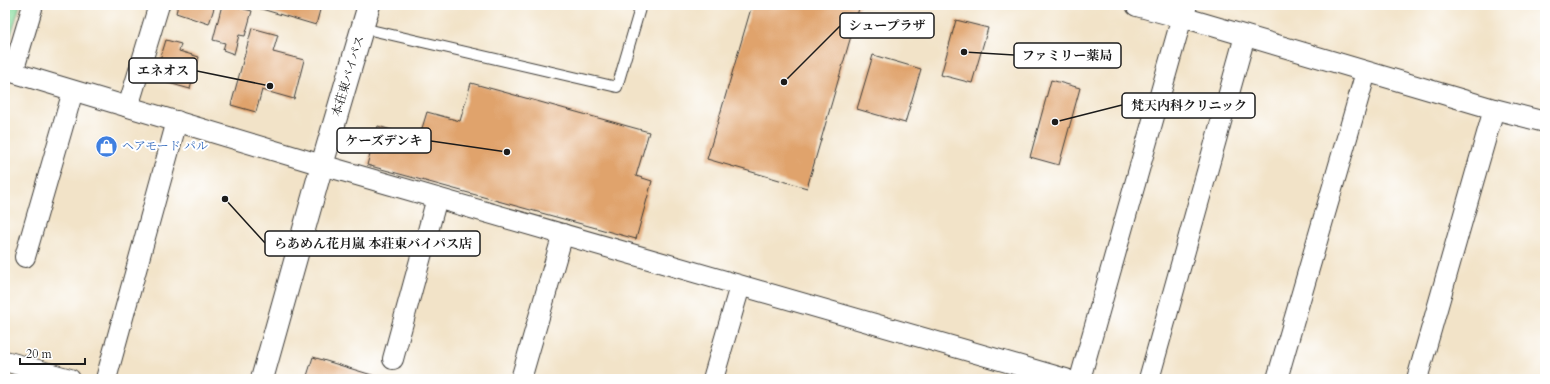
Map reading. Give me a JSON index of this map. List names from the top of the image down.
{
  "streets": {
    "main road": ["本荘東バイパス"]
  },
  "places": {
    "other": [
      "ファミリー薬局",
      "シュープラザ",
      "エネオス",
      "梵天内科クリニック",
      "ケーズデンキ",
      "らあめん花月嵐 本荘東バイパス店"
    ],
    "shop": ["ヘアモード パル"]
  },
  "scale_bar": "20 m"
}
